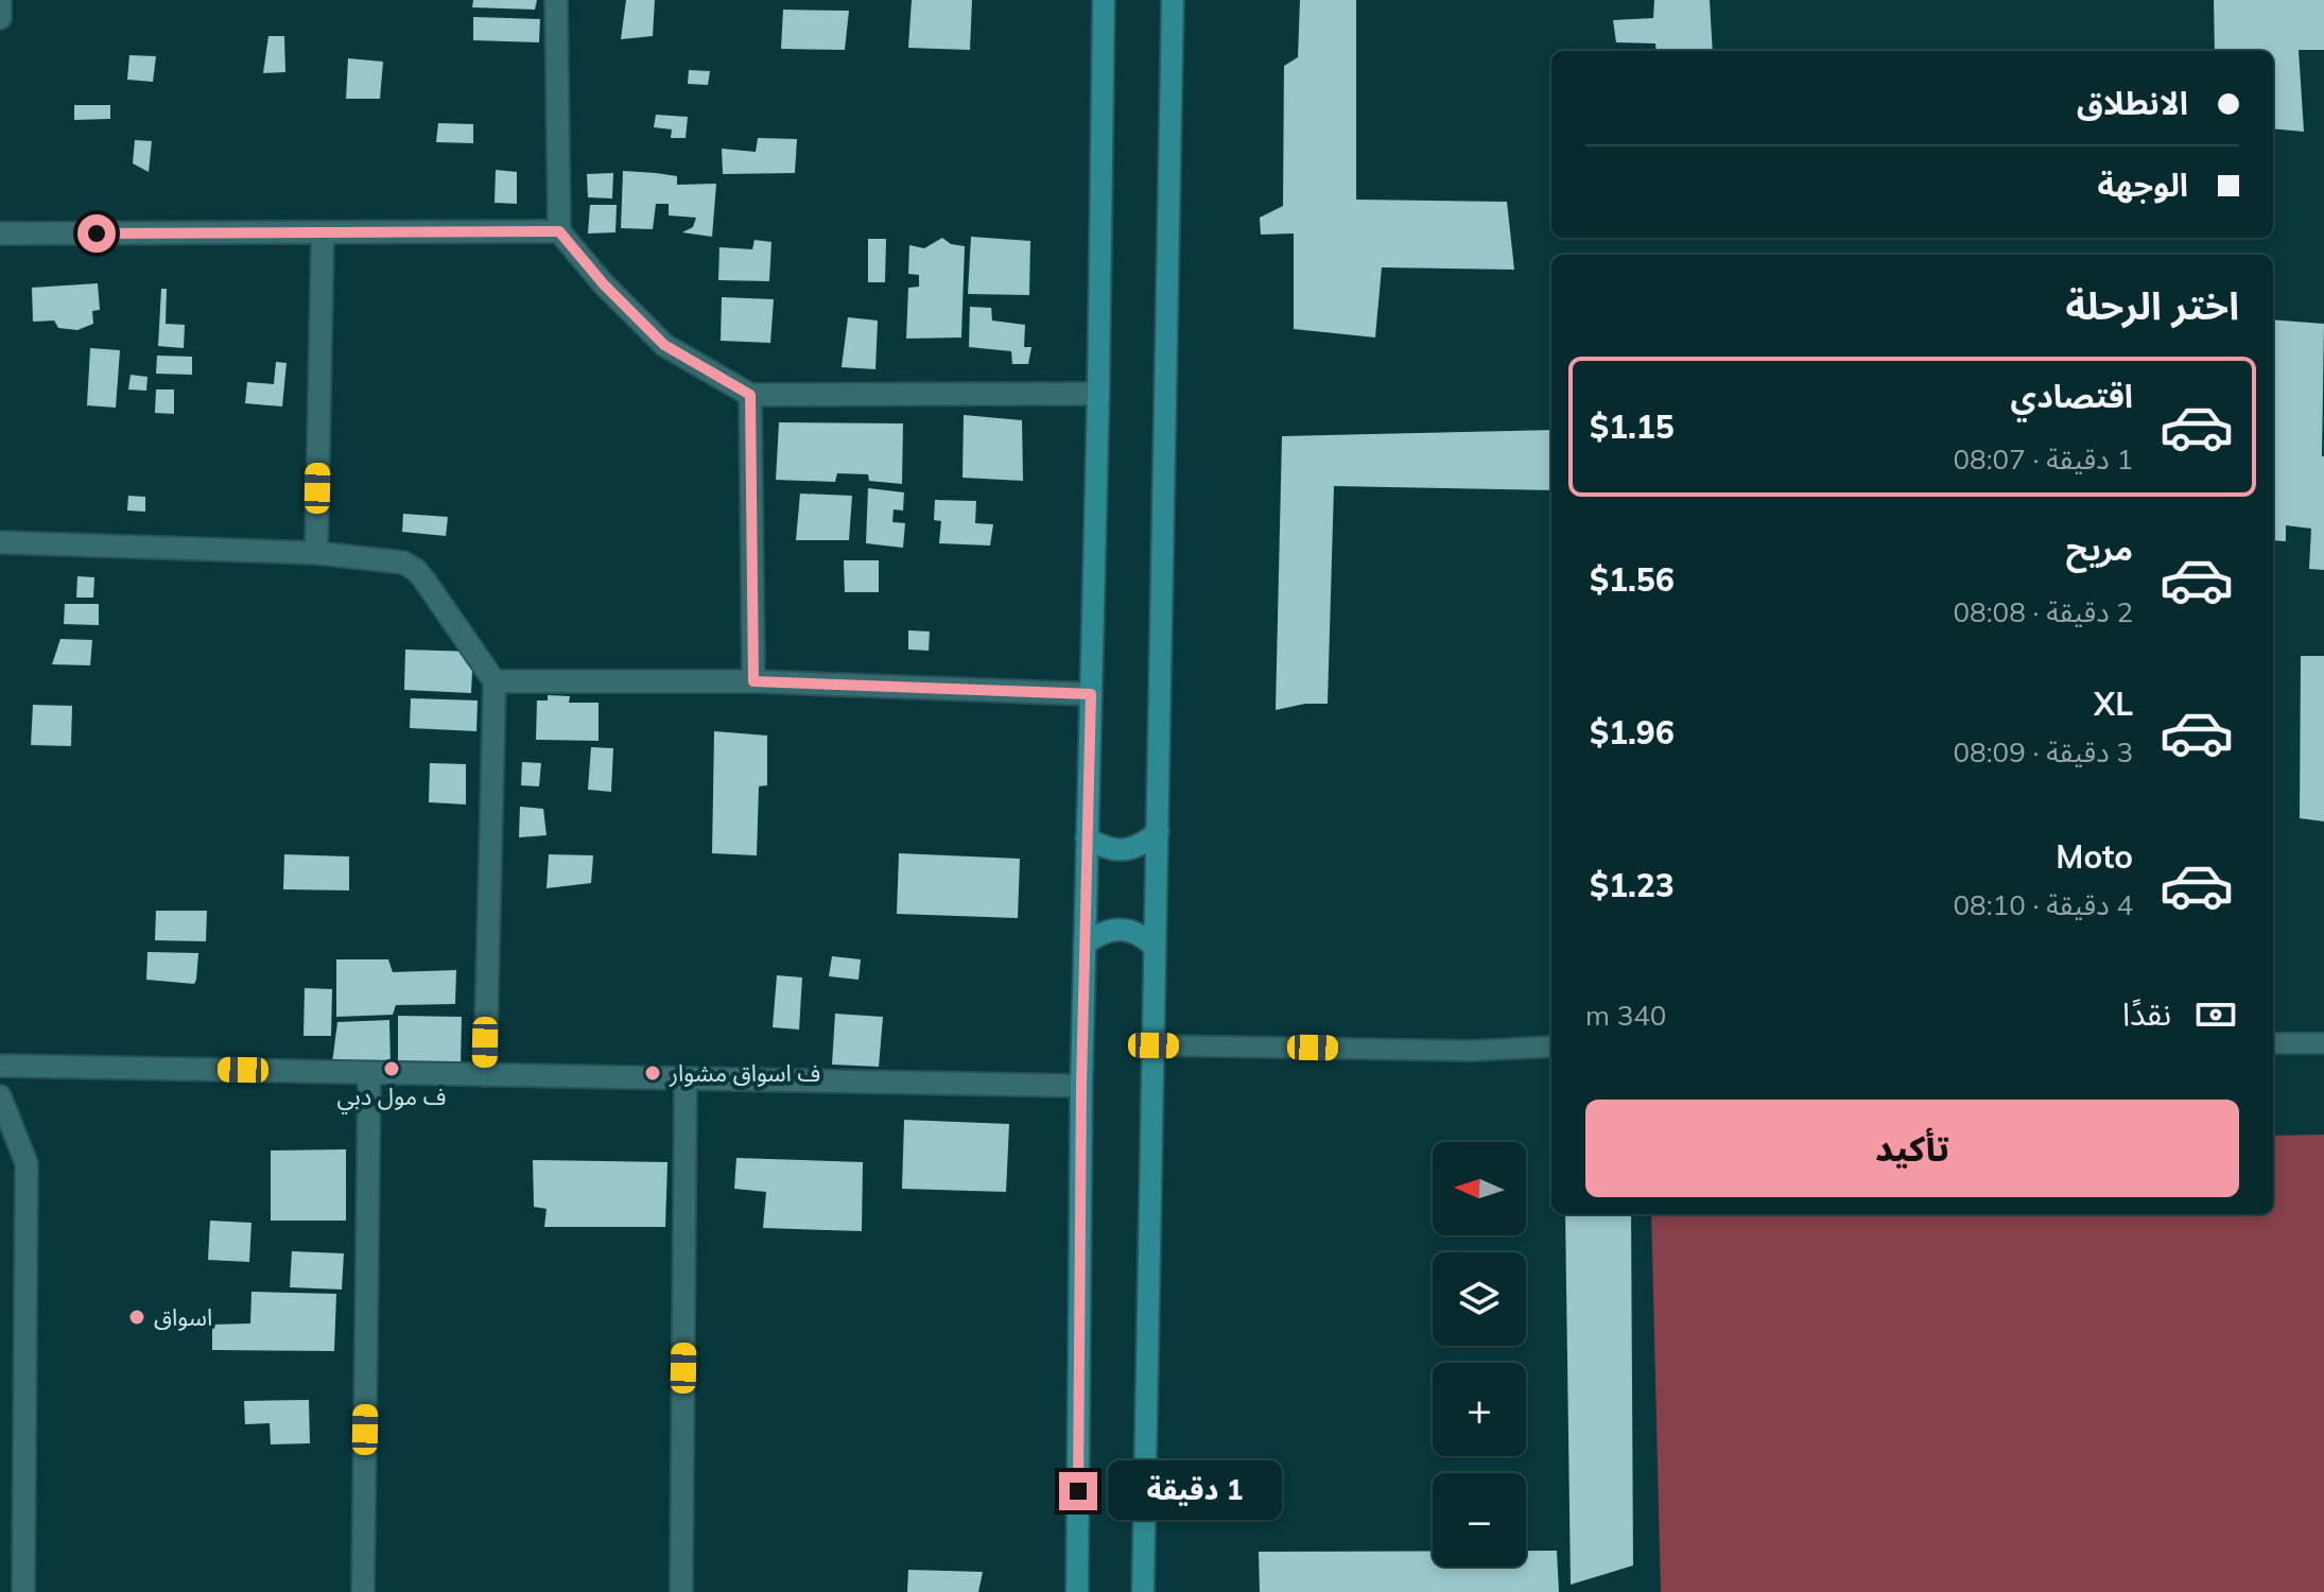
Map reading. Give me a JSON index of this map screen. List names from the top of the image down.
{
  "places": ["ف مول دبي", "ف اسواق مشوار", "اسواق"],
  "north": "left",
  "page": {
    "banner": ["الانطلاق", "الوجهة"],
    "heading": "اختر الرحلة",
    "list": [
      {
        "name": "اقتصادي",
        "note": "1 دقيقة · 08:07",
        "value": "$1.15"
      },
      {
        "name": "مريح",
        "note": "2 دقيقة · 08:08",
        "value": "$1.56"
      },
      {
        "name": "XL",
        "note": "3 دقيقة · 08:09",
        "value": "$1.96"
      },
      {
        "name": "Moto",
        "note": "4 دقيقة · 08:10",
        "value": "$1.23"
      }
    ],
    "pay": ["نقدًا", "340 m"],
    "buttons": "تأكيد",
    "map_buttons": ["+", "−"],
    "bubble": "1 دقيقة"
  }
}
